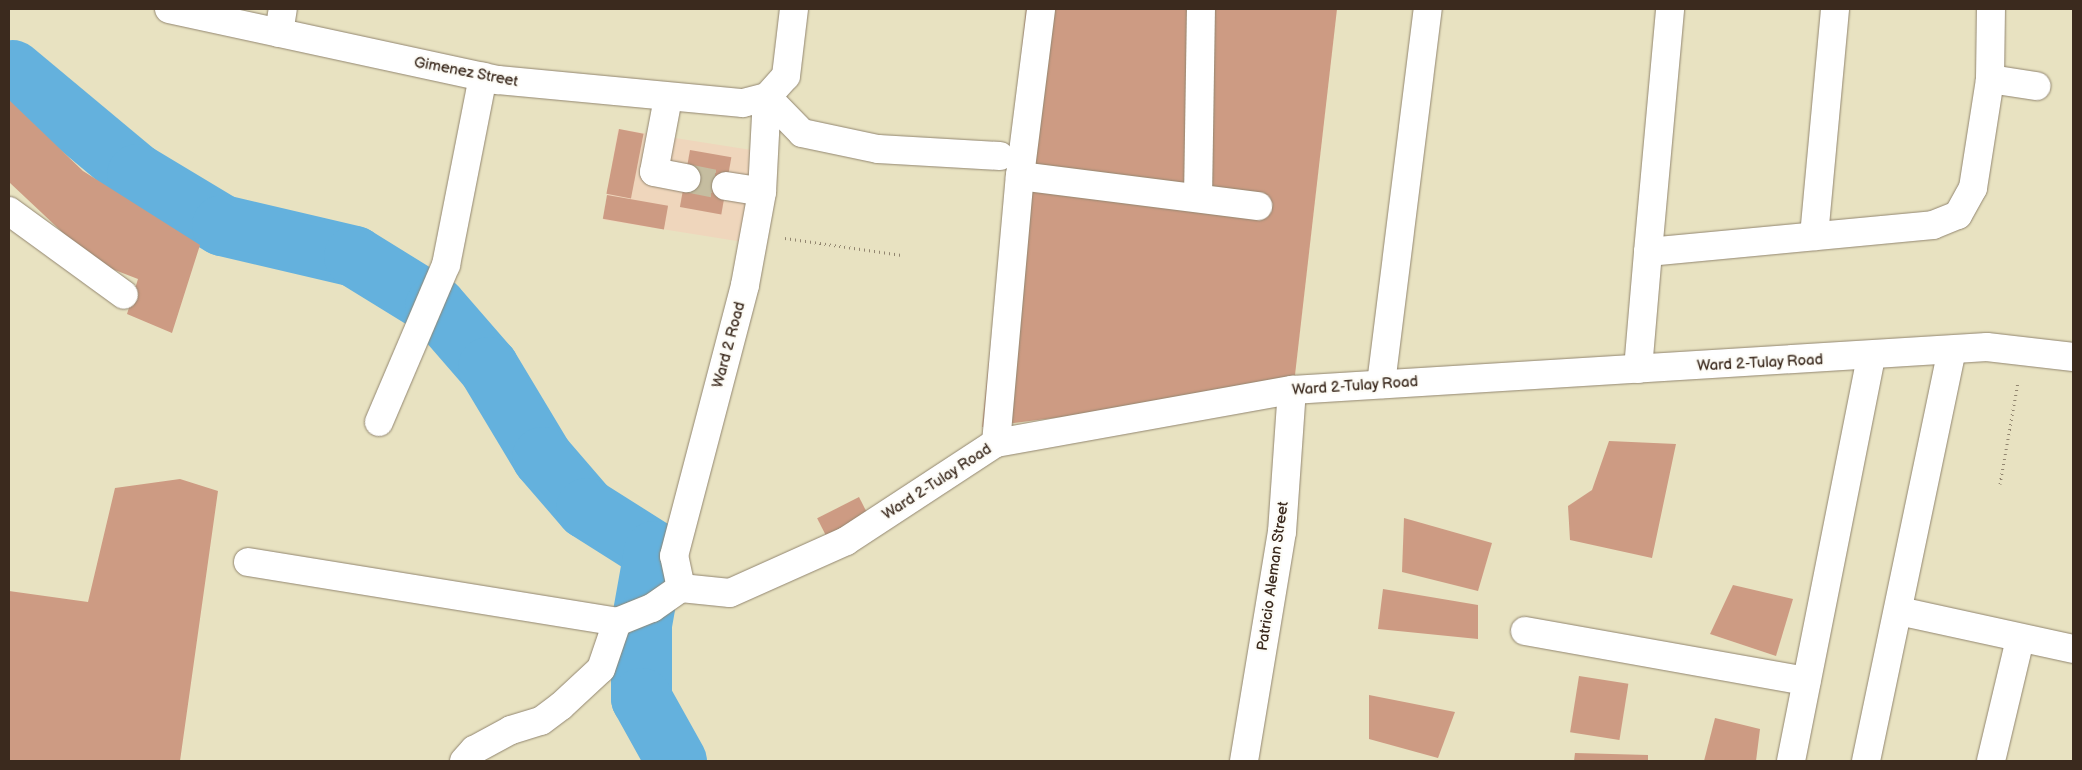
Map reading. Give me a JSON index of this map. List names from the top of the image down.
{
  "streets": {
    "street": [
      "Gimenez Street",
      "Ward 2 Road",
      "Ward 2-Tulay Road",
      "Patricio Aleman Street"
    ]
  },
  "crossings": [
    ["Gimenez Street", "Ward 2 Road"],
    ["Ward 2 Road", "Ward 2-Tulay Road"],
    ["Ward 2-Tulay Road", "Patricio Aleman Street"]
  ]
}
